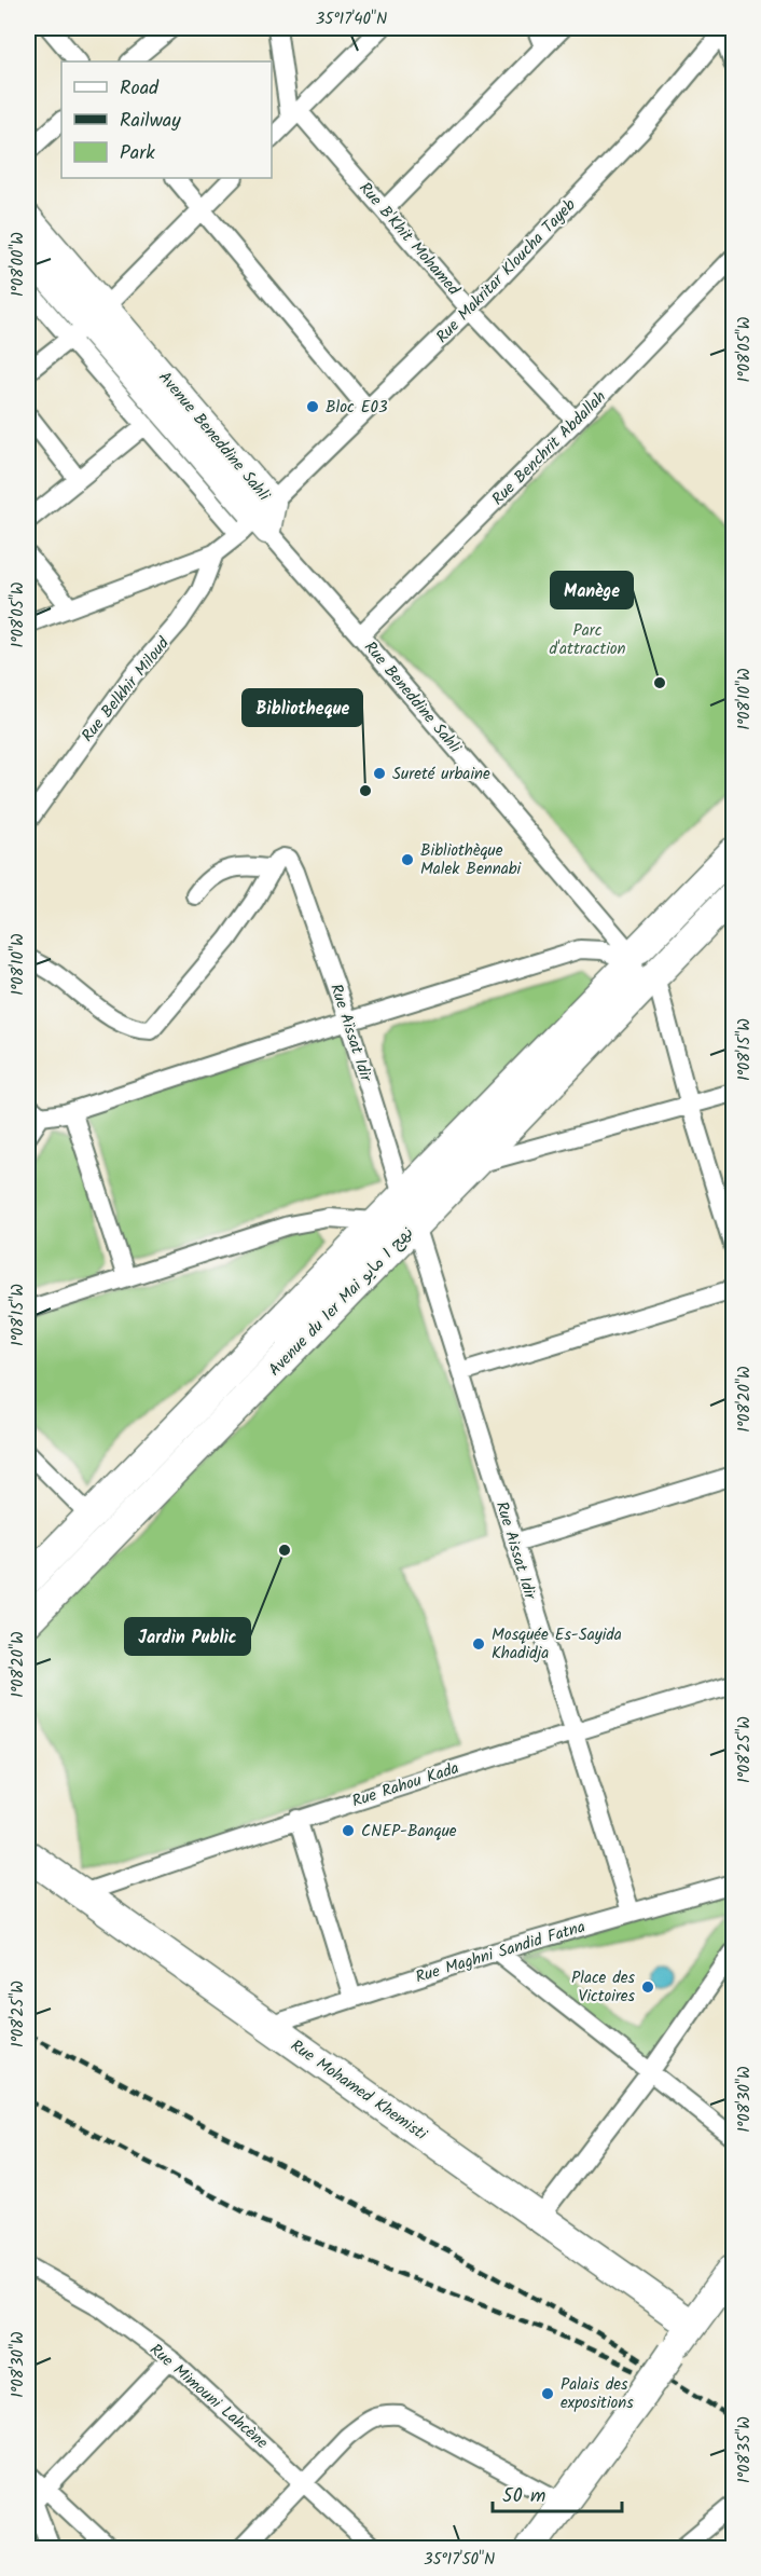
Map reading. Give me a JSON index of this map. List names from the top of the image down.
{
  "streets": {
    "main road": ["Avenue du 1er Mai نهج 1 مايو", "Rue Mohamed Khemisti"],
    "street": [
      "Rue B'Khit Mohamed",
      "Rue Makritar Kloucha Tayeb",
      "Avenue Beneddine Sahli",
      "Rue Benchrit Abdallah",
      "Rue Belkhir Miloud",
      "Rue Beneddine Sahli",
      "Rue Aïssat Idir",
      "Rue Aissat Idir",
      "Rue Rahou Kada",
      "Rue Maghni Sandid Fatna",
      "Rue Mimouni Lahcène"
    ]
  },
  "crossings": [
    ["Rue B'Khit Mohamed", "Rue Makritar Kloucha Tayeb"],
    ["Rue B'Khit Mohamed", "Rue Benchrit Abdallah"],
    ["Rue Makritar Kloucha Tayeb", "Avenue Beneddine Sahli"],
    ["Rue Makritar Kloucha Tayeb", "Rue Belkhir Miloud"],
    ["Rue Makritar Kloucha Tayeb", "Rue Beneddine Sahli"],
    ["Avenue Beneddine Sahli", "Rue Beneddine Sahli"],
    ["Rue Benchrit Abdallah", "Rue Beneddine Sahli"],
    ["Rue Beneddine Sahli", "Avenue du 1er Mai نهج 1 مايو"],
    ["Rue Aïssat Idir", "Avenue du 1er Mai نهج 1 مايو"],
    ["Avenue du 1er Mai نهج 1 مايو", "Rue Aissat Idir"],
    ["Rue Aissat Idir", "Rue Rahou Kada"],
    ["Rue Aissat Idir", "Rue Maghni Sandid Fatna"],
    ["Rue Rahou Kada", "Rue Mohamed Khemisti"],
    ["Rue Maghni Sandid Fatna", "Rue Mohamed Khemisti"]
  ],
  "parks": ["Parc d'attraction"],
  "places": [
    "Bloc E03",
    "Manège",
    "Sureté urbaine",
    "Bibliotheque",
    "Bibliothèque Malek Bennabi",
    "Jardin Public",
    "Mosquée Es-Sayida Khadidja",
    "CNEP-Banque",
    "Place des Victoires",
    "Palais des expositions"
  ],
  "legend": ["Road", "Railway", "Park"],
  "scale_bar": "50 m",
  "coordinates": [
    "35°17'40\"N",
    "1°08'00\"W",
    "1°08'05\"W",
    "1°08'10\"W",
    "1°08'15\"W",
    "1°08'20\"W",
    "1°08'25\"W",
    "1°08'30\"W",
    "1°08'35\"W",
    "35°17'50\"N"
  ]
}
